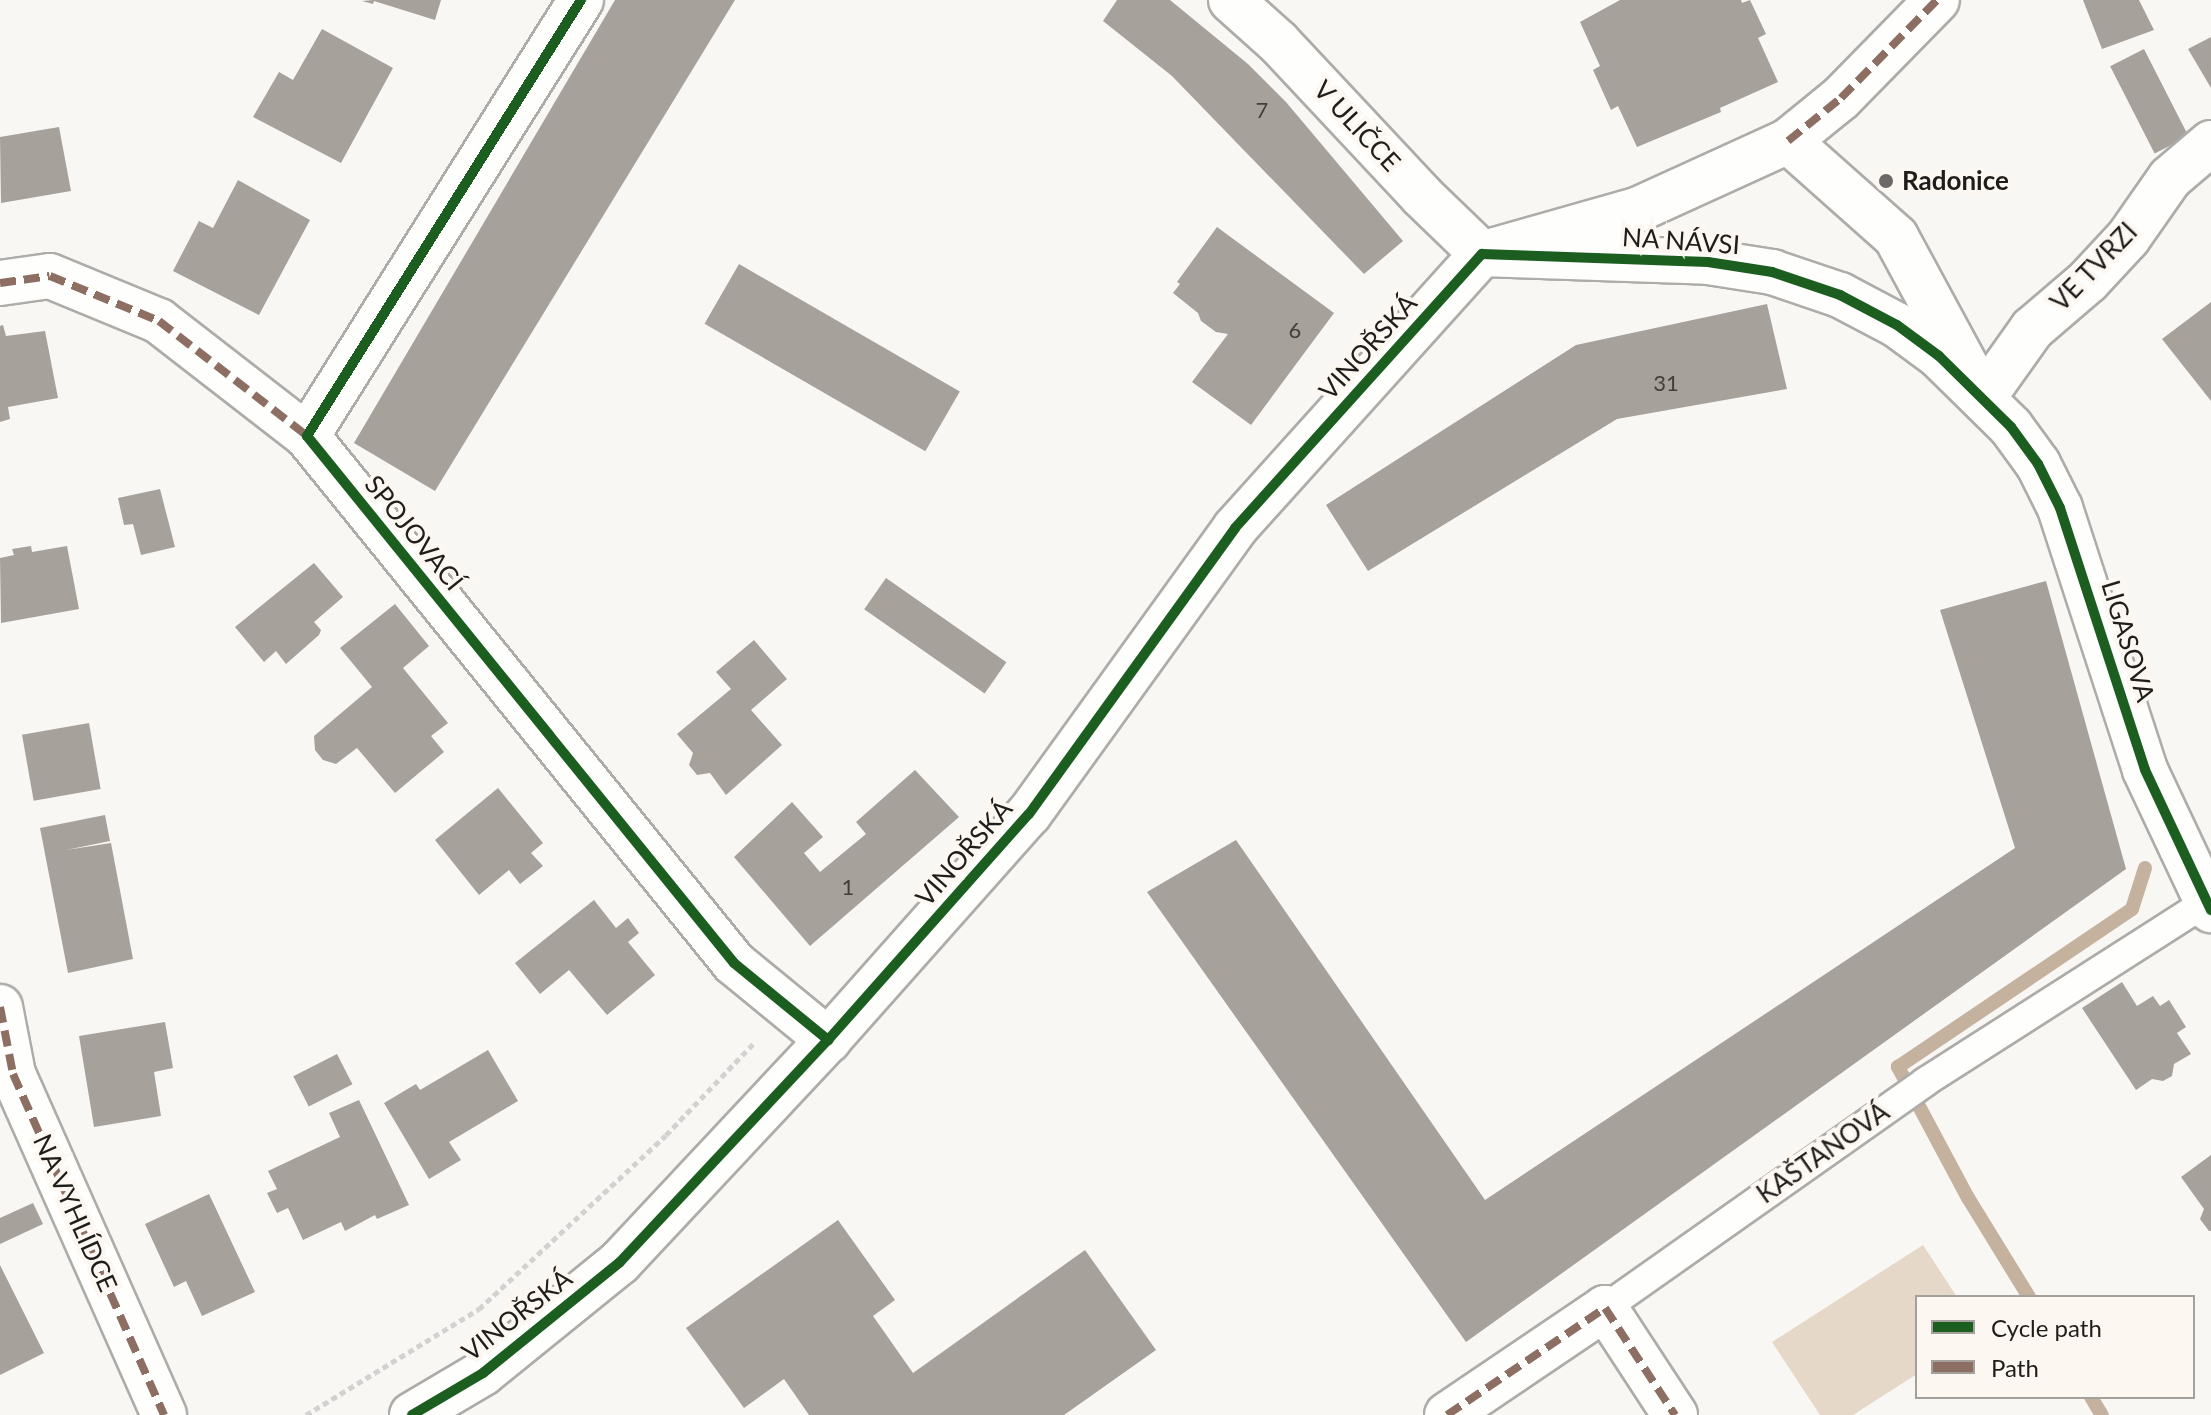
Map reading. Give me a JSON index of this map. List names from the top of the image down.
{
  "streets": {
    "street": [
      "V ULIČCE",
      "NA NÁVSI",
      "VE TVRZI",
      "VINOŘSKÁ",
      "SPOJOVACÍ",
      "LIGASOVA",
      "KAŠTANOVÁ",
      "NA VYHLÍDCE"
    ]
  },
  "crossings": [
    ["V ULIČCE", "NA NÁVSI"],
    ["V ULIČCE", "VINOŘSKÁ"],
    ["NA NÁVSI", "VE TVRZI"],
    ["NA NÁVSI", "VINOŘSKÁ"],
    ["NA NÁVSI", "LIGASOVA"],
    ["VE TVRZI", "LIGASOVA"],
    ["VINOŘSKÁ", "SPOJOVACÍ"],
    ["LIGASOVA", "KAŠTANOVÁ"]
  ],
  "places": ["Radonice"],
  "house_numbers": [
    "7",
    "6",
    "31",
    "1"
  ],
  "legend": ["Cycle path", "Path"]
}
